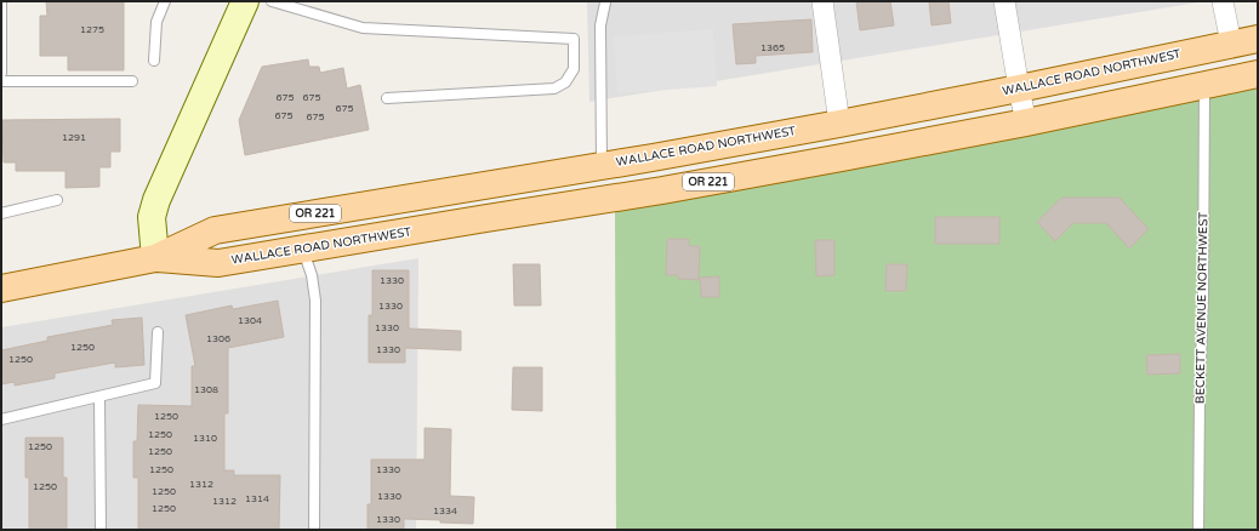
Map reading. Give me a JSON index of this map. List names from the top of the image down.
{
  "streets": {
    "main road": ["WALLACE ROAD NORTHWEST", "OR 221"],
    "lane": ["BECKETT AVENUE NORTHWEST"]
  },
  "crossings": [
    ["WALLACE ROAD NORTHWEST", "BECKETT AVENUE NORTHWEST"]
  ],
  "house_numbers": [
    "1275",
    "1365",
    "675",
    "675",
    "675",
    "675",
    "675",
    "1291",
    "1330",
    "1330",
    "1304",
    "1330",
    "1306",
    "1250",
    "1330",
    "1250",
    "1308",
    "1250",
    "1250",
    "1310",
    "1250",
    "1250",
    "1250",
    "1330",
    "1312",
    "1250",
    "1250",
    "1330",
    "1314",
    "1312",
    "1250",
    "1334",
    "1330"
  ]
}
